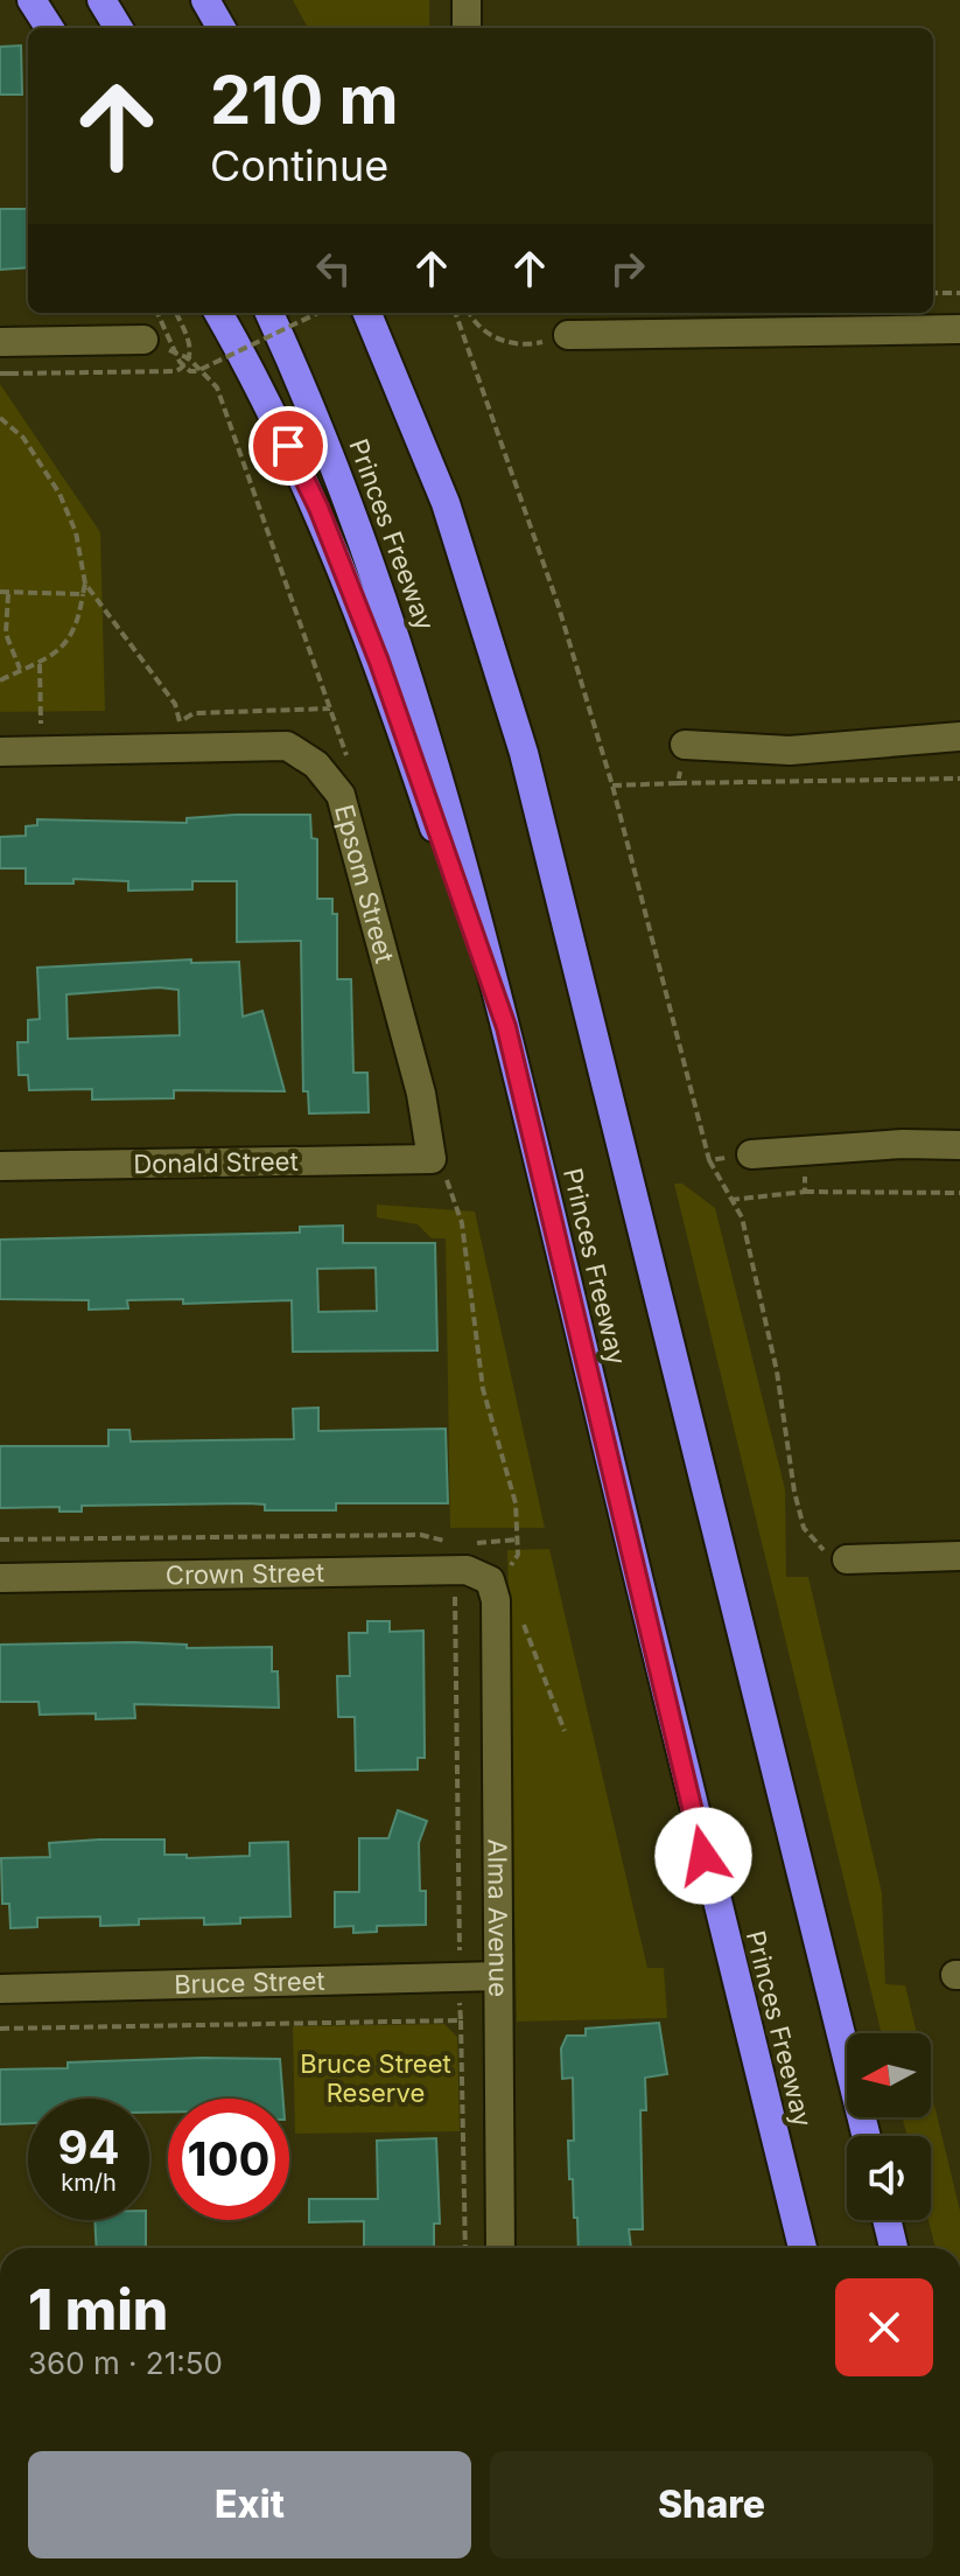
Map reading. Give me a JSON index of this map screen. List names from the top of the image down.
{
  "streets": {
    "highway": ["Princes Freeway"],
    "street": [
      "Epsom Street",
      "Donald Street",
      "Crown Street",
      "Alma Avenue",
      "Bruce Street"
    ]
  },
  "crossings": [
    ["Epsom Street", "Donald Street"],
    ["Crown Street", "Alma Avenue"],
    ["Alma Avenue", "Bruce Street"]
  ],
  "parks": ["Bruce Street Reserve"],
  "north": "left",
  "page": {
    "turn": ["210 m", "Continue"],
    "speed": "94 km/h",
    "limit": "100",
    "heading": ["1 min", "360 m · 21:50"],
    "buttons": ["Exit", "Share"]
  }
}
